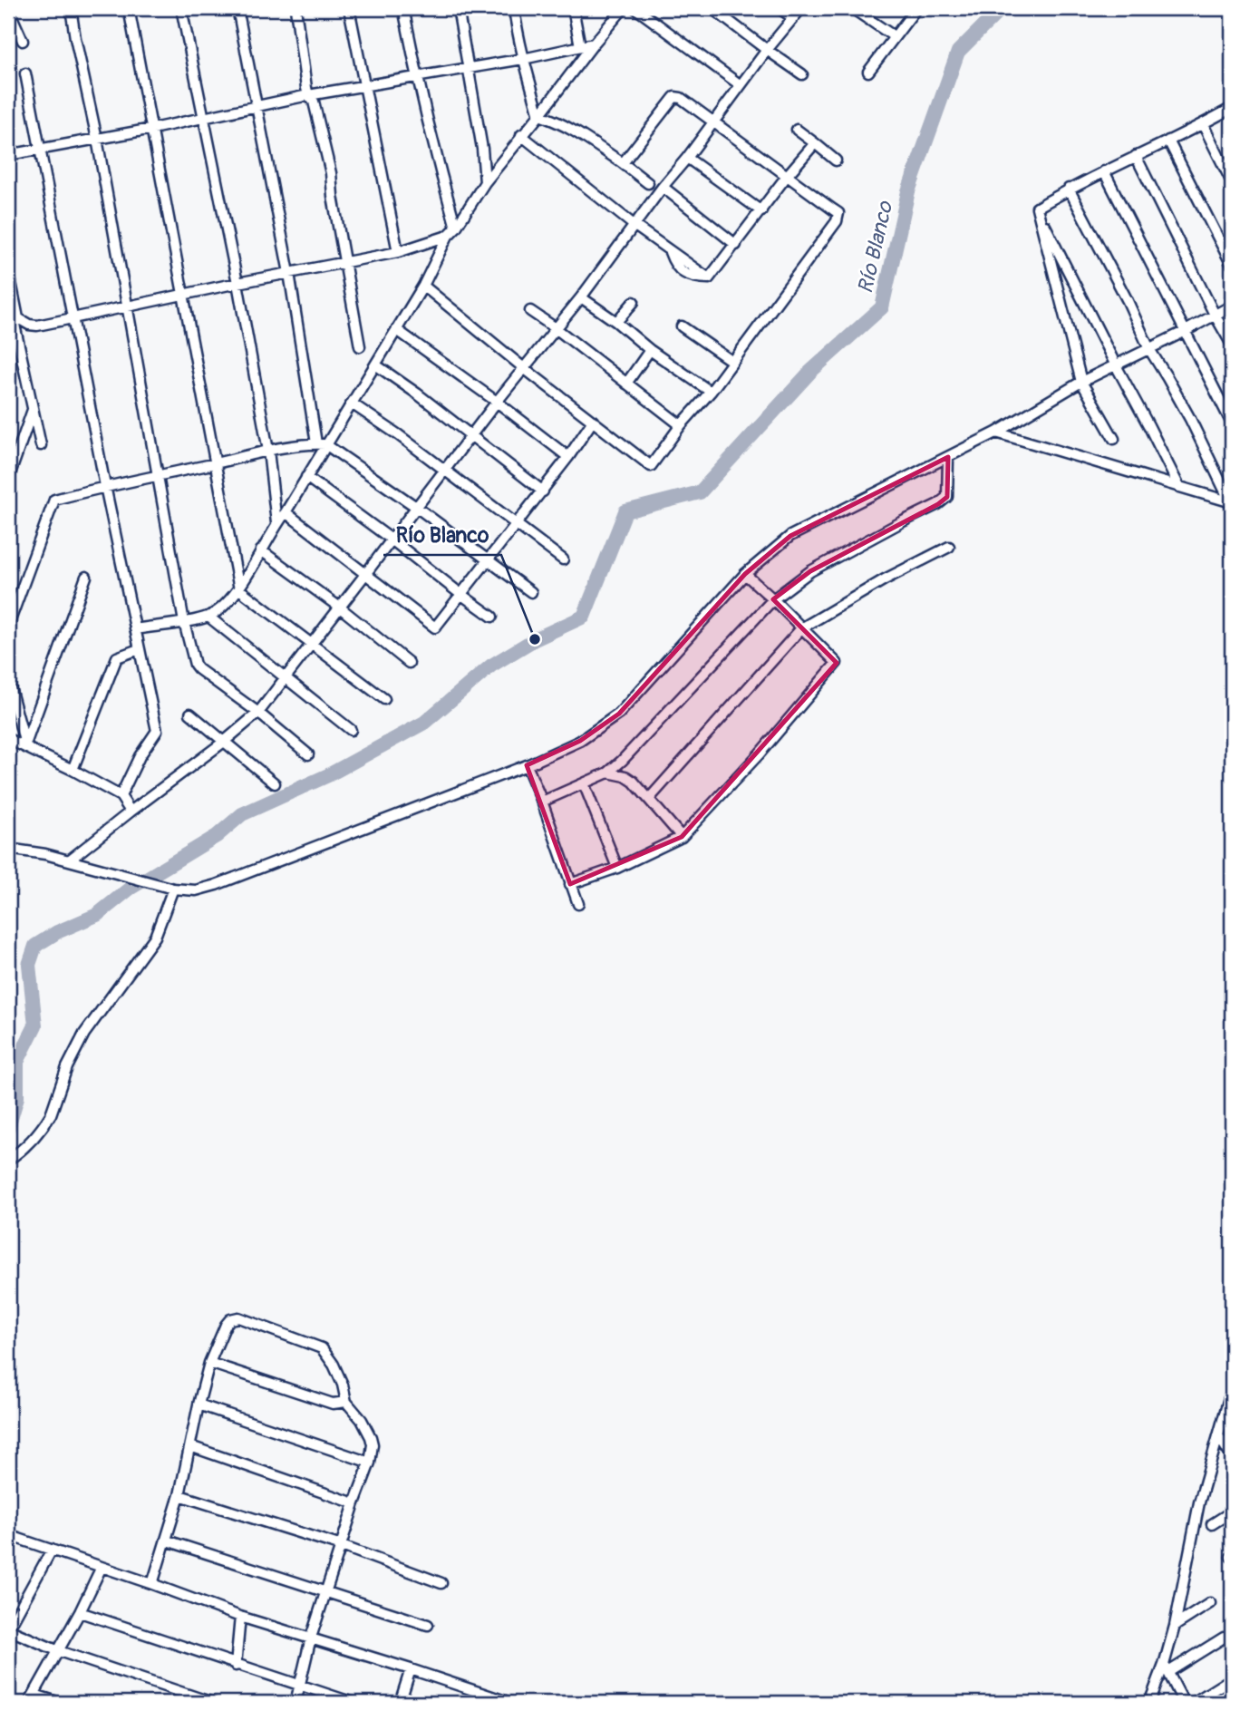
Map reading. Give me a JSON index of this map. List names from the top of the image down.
{
  "water": ["Río Blanco"],
  "places": ["Río Blanco"]
}
